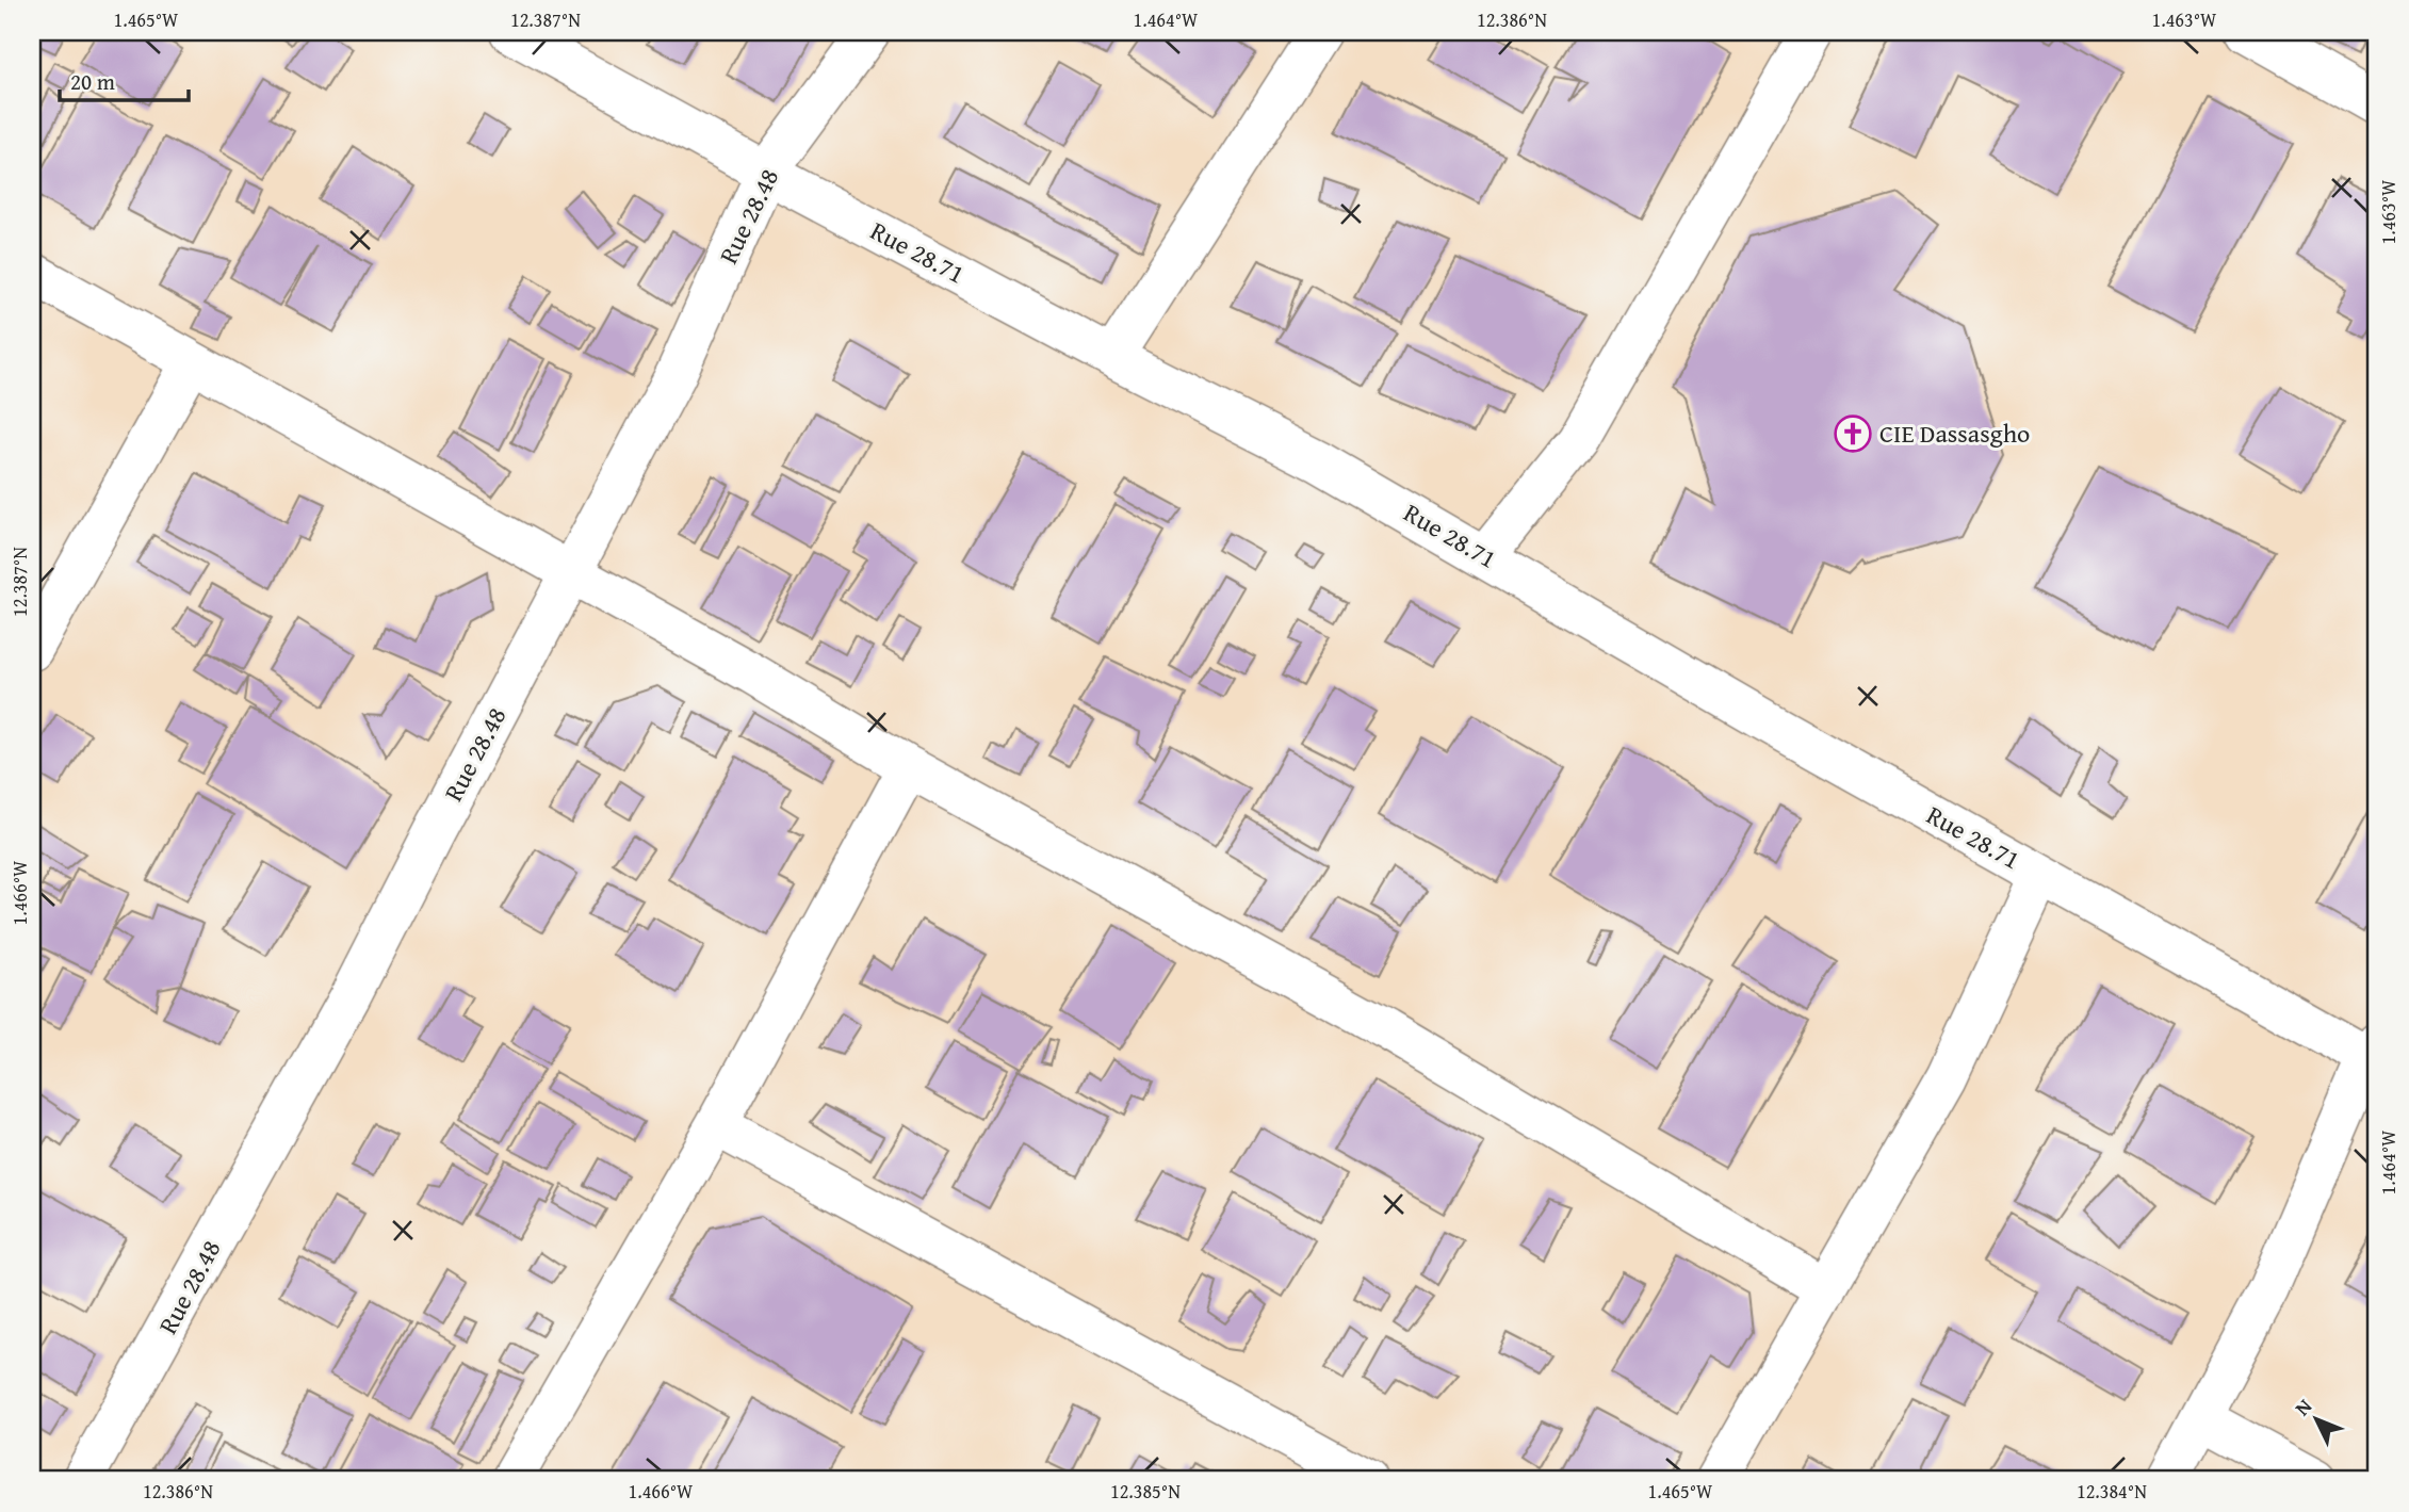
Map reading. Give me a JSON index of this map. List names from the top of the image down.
{
  "streets": {
    "street": ["Rue 28.48", "Rue 28.71"]
  },
  "crossings": [
    ["Rue 28.48", "Rue 28.71"]
  ],
  "places": {
    "church": ["CIE Dassasgho"]
  },
  "scale_bar": "20 m",
  "north": "top left",
  "coordinates": [
    "1.465°W",
    "12.387°N",
    "1.464°W",
    "12.386°N",
    "1.463°W",
    "1.466°W",
    "12.385°N",
    "12.384°N"
  ]
}
